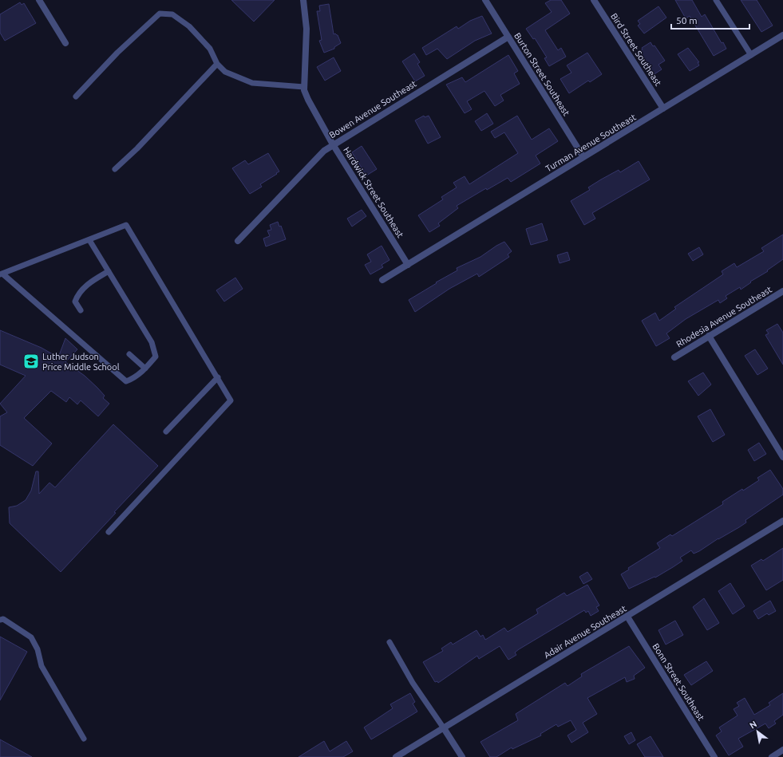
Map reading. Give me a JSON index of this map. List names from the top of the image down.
{
  "streets": {
    "street": [
      "Bird Street Southeast",
      "Burton Street Southeast",
      "Bowen Avenue Southeast",
      "Turman Avenue Southeast",
      "Hardwick Street Southeast",
      "Rhodesia Avenue Southeast",
      "Adair Avenue Southeast",
      "Bonn Street Southeast"
    ]
  },
  "crossings": [
    ["Bird Street Southeast", "Turman Avenue Southeast"],
    ["Burton Street Southeast", "Bowen Avenue Southeast"],
    ["Burton Street Southeast", "Turman Avenue Southeast"],
    ["Bowen Avenue Southeast", "Hardwick Street Southeast"],
    ["Turman Avenue Southeast", "Hardwick Street Southeast"],
    ["Adair Avenue Southeast", "Bonn Street Southeast"]
  ],
  "places": {
    "school or university": ["Luther Judson Price Middle School"]
  },
  "scale_bar": "50 m",
  "north": "top left"
}
